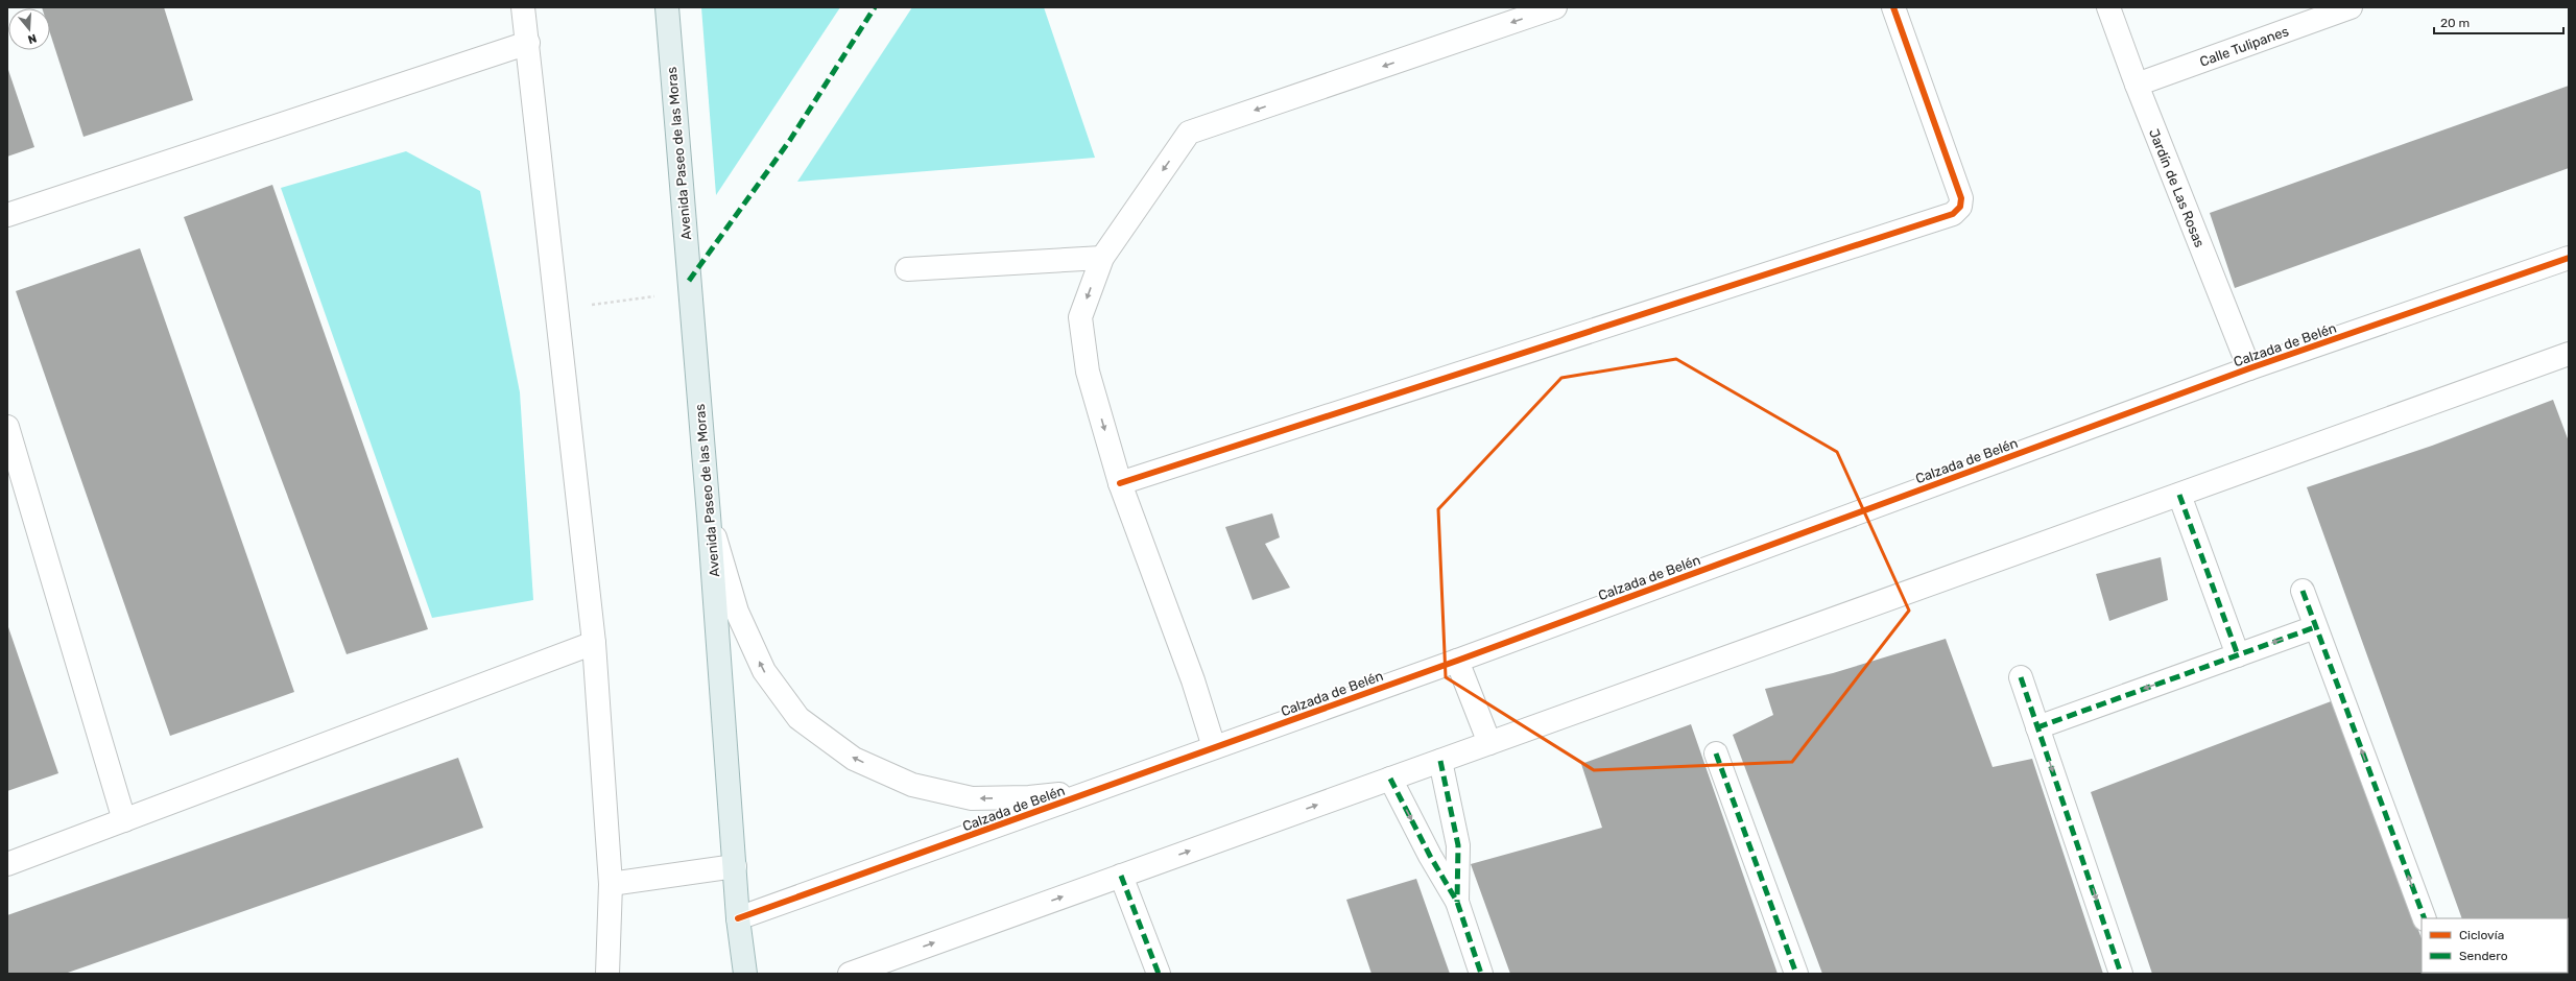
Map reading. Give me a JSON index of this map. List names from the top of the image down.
{
  "streets": {
    "main road": ["Avenida Paseo de las Moras"],
    "street": ["Calle Tulipanes", "Jardín de Las Rosas", "Calzada de Belén"]
  },
  "crossings": [
    ["Calle Tulipanes", "Jardín de Las Rosas"],
    ["Avenida Paseo de las Moras", "Calzada de Belén"],
    ["Jardín de Las Rosas", "Calzada de Belén"]
  ],
  "legend": ["Ciclovía", "Sendero"],
  "scale_bar": "20 m",
  "north": "bottom"
}
